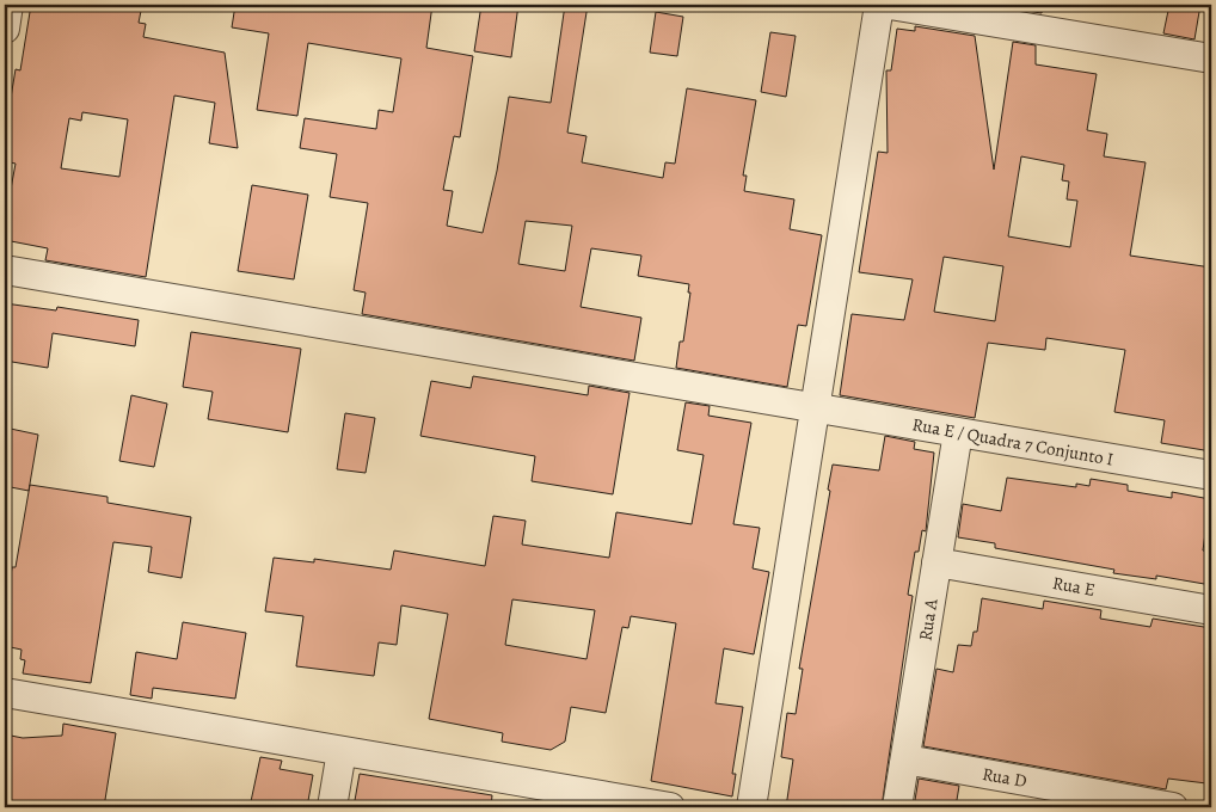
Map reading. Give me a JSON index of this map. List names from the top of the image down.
{
  "streets": {
    "street": [
      "Rua E / Quadra 7 Conjunto I",
      "Rua E",
      "Rua A",
      "Rua D"
    ]
  },
  "crossings": [
    ["Rua E / Quadra 7 Conjunto I", "Rua A"],
    ["Rua E", "Rua A"],
    ["Rua A", "Rua D"]
  ]
}
